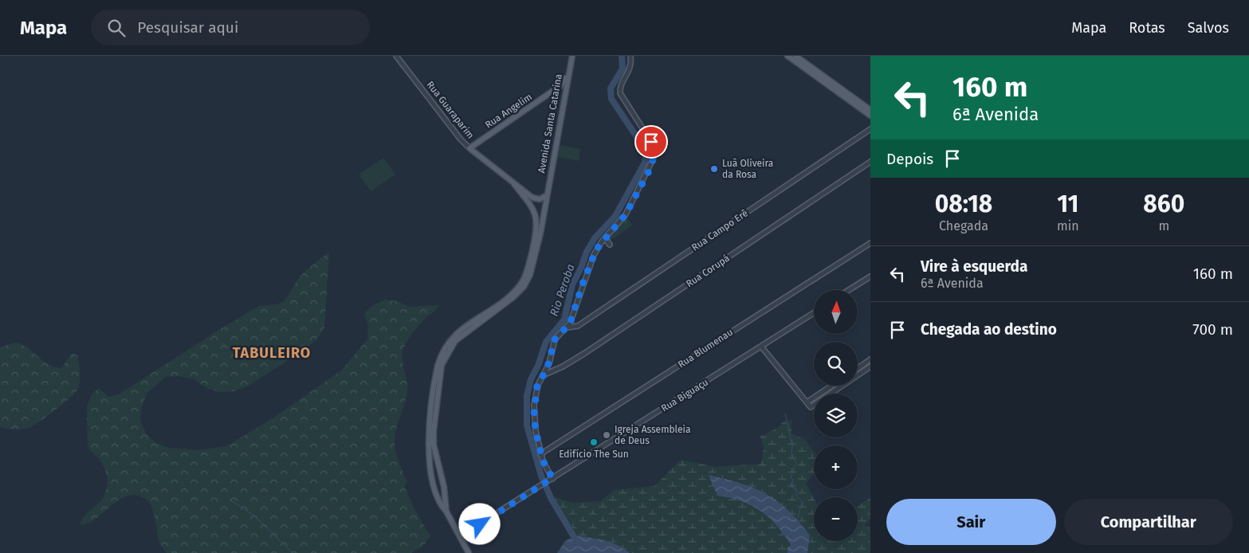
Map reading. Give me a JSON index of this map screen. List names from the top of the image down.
{
  "streets": {
    "main road": ["Rua Guaraparim", "Rua Angelim", "Avenida Santa Catarina"],
    "street": [
      "Rua Campo Erê",
      "Rua Corupá",
      "Rua Blumenau",
      "Rua Biguaçu"
    ]
  },
  "crossings": [
    ["Rua Guaraparim", "Rua Angelim"],
    ["Rua Guaraparim", "Avenida Santa Catarina"],
    ["Rua Angelim", "Avenida Santa Catarina"],
    ["Avenida Santa Catarina", "Rua Biguaçu"]
  ],
  "districts": ["TABULEIRO"],
  "water": ["Rio Peroba"],
  "places": ["Luã Oliveira da Rosa", "Igreja Assembleia de Deus", "Edifício The Sun"],
  "north": "top",
  "page": {
    "header": "Mapa",
    "search": "Pesquisar aqui",
    "nav": ["Mapa", "Rotas", "Salvos"],
    "turn": ["160 m", "6ª Avenida"],
    "then": "Depois",
    "eta": [
      "08:18",
      "Chegada",
      "11",
      "min",
      "860",
      "m"
    ],
    "list": [
      {
        "name": "Vire à esquerda",
        "note": "6ª Avenida",
        "value": "160 m"
      },
      {
        "name": "Chegada ao destino",
        "value": "700 m"
      }
    ],
    "map_buttons": ["+", "−"],
    "buttons": ["Sair", "Compartilhar"]
  }
}
